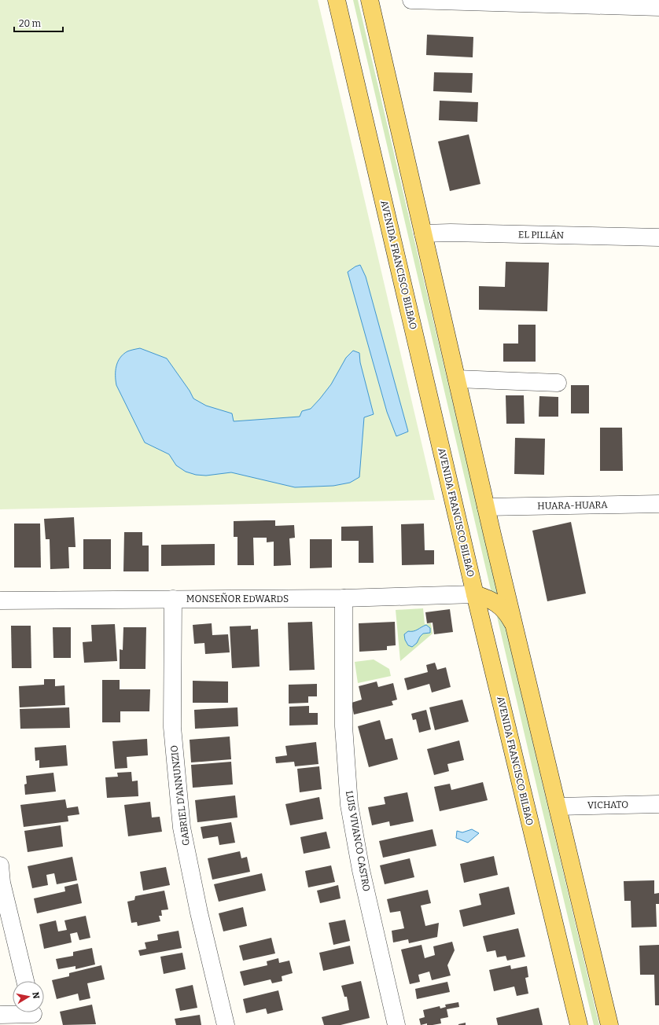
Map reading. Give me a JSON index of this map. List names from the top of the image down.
{
  "streets": {
    "main road": ["AVENIDA FRANCISCO BILBAO"],
    "street": [
      "EL PILLÁN",
      "HUARA-HUARA",
      "MONSEÑOR EDWARDS",
      "GABRIEL D'ANNUNZIO",
      "VICHATO",
      "LUIS VIVANCO CASTRO"
    ]
  },
  "crossings": [
    ["AVENIDA FRANCISCO BILBAO", "MONSEÑOR EDWARDS"],
    ["MONSEÑOR EDWARDS", "GABRIEL D'ANNUNZIO"],
    ["MONSEÑOR EDWARDS", "LUIS VIVANCO CASTRO"]
  ],
  "scale_bar": "20 m",
  "north": "right"
}
